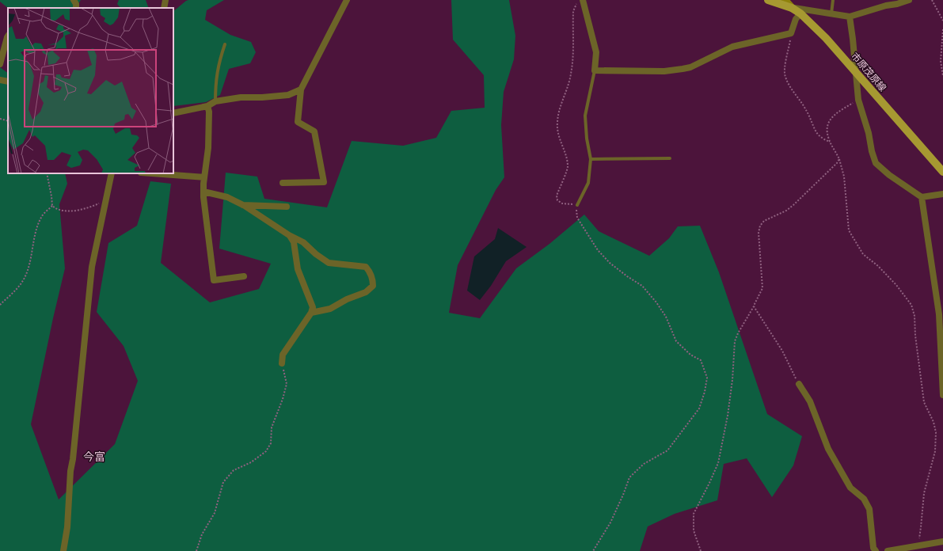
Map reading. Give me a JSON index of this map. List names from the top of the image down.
{
  "streets": {
    "main road": ["市原茂原線"]
  },
  "districts": ["今富"]
}
